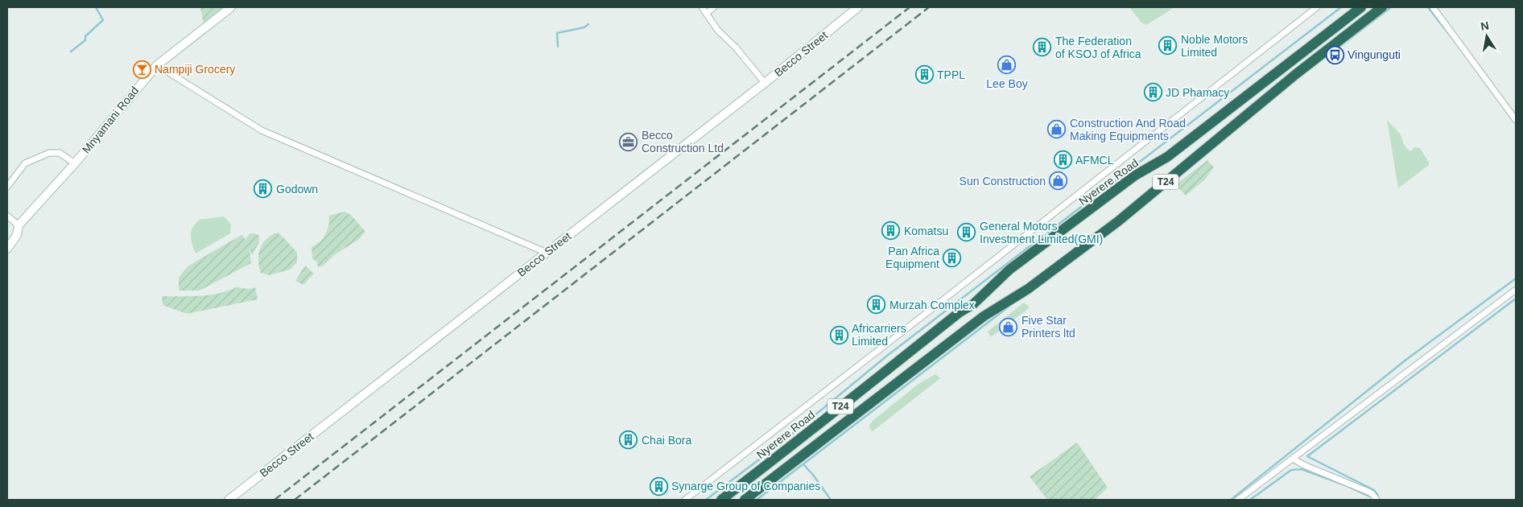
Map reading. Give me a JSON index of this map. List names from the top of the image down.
{
  "streets": {
    "highway": ["Nyerere Road", "T24"],
    "street": ["Becco Street", "Mnyamani Road"]
  },
  "places": {
    "building": [
      "Noble Motors Limited",
      "The Federation of KSOJ of Africa",
      "TPPL",
      "JD Phamacy",
      "AFMCL",
      "Godown",
      "Komatsu",
      "General Motors Investment Limited(GMI)",
      "Pan Africa Equipment",
      "Murzah Complex",
      "Africarriers Limited",
      "Chai Bora",
      "Synarge Group of Companies"
    ],
    "bus stop": ["Vingunguti"],
    "shop": [
      "Lee Boy",
      "Construction And Road Making Equipments",
      "Sun Construction",
      "Five Star Printers ltd"
    ],
    "bar": ["Nampiji Grocery"],
    "office": ["Becco Construction Ltd"]
  },
  "north": "top"
}
